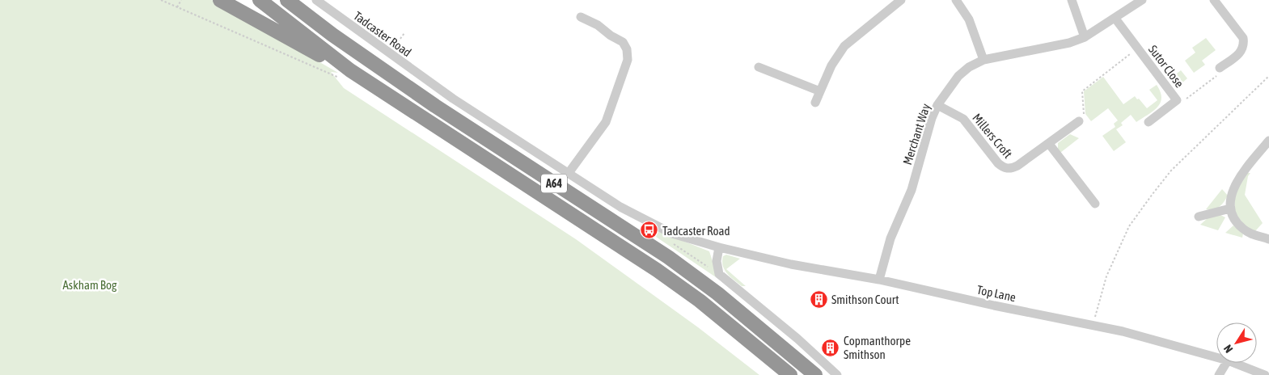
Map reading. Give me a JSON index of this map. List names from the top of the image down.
{
  "streets": {
    "highway": ["A64"],
    "street": [
      "Tadcaster Road",
      "Sutor Close",
      "Merchant Way",
      "Millers Croft",
      "Top Lane"
    ]
  },
  "crossings": [
    ["Tadcaster Road", "Top Lane"],
    ["Sutor Close", "Merchant Way"],
    ["Merchant Way", "Millers Croft"],
    ["Merchant Way", "Top Lane"]
  ],
  "parks": ["Askham Bog"],
  "places": {
    "bus stop": ["Tadcaster Road"],
    "building": ["Smithson Court", "Copmanthorpe Smithson"]
  },
  "north": "bottom left"
}
